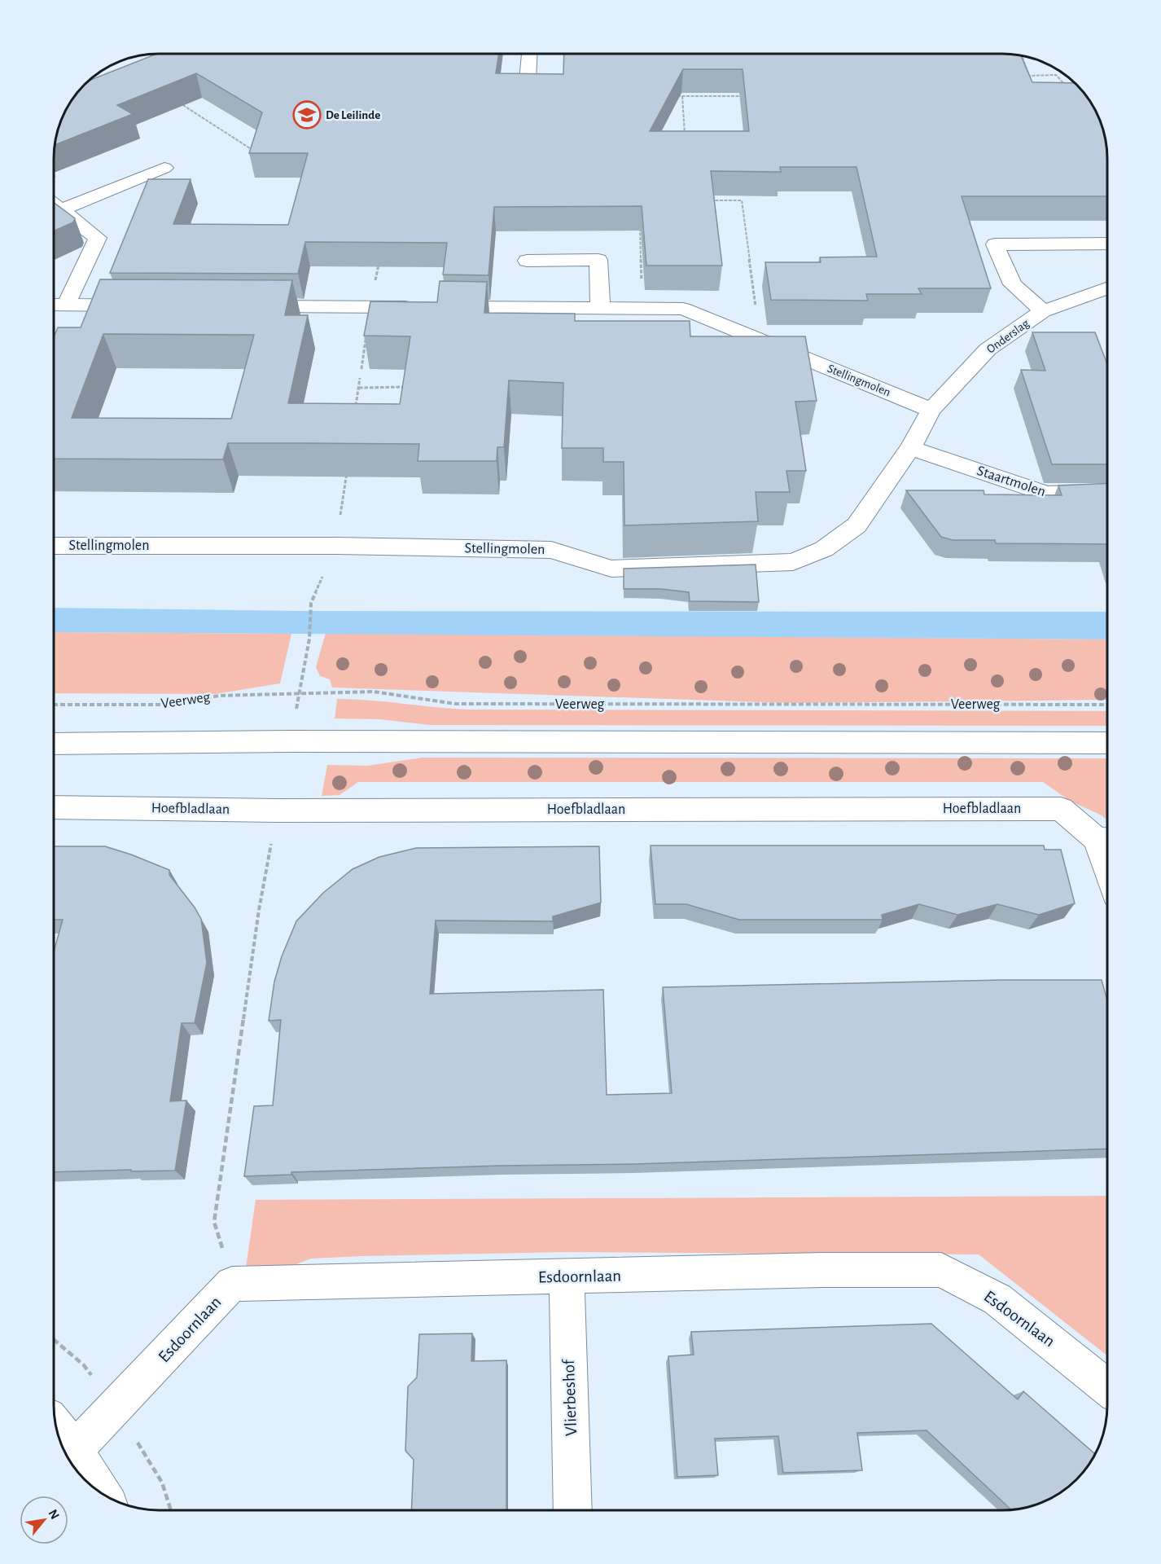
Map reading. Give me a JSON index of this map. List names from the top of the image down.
{
  "streets": {
    "street": [
      "Onderslag",
      "Stellingmolen",
      "Staartmolen",
      "Hoefbladlaan",
      "Esdoornlaan",
      "Vlierbeshof"
    ],
    "path": ["Veerweg"]
  },
  "crossings": [
    ["Onderslag", "Stellingmolen"],
    ["Onderslag", "Staartmolen"],
    ["Stellingmolen", "Staartmolen"],
    ["Esdoornlaan", "Vlierbeshof"]
  ],
  "places": {
    "school or university": ["De Leilinde"]
  },
  "north": "top right"
}
